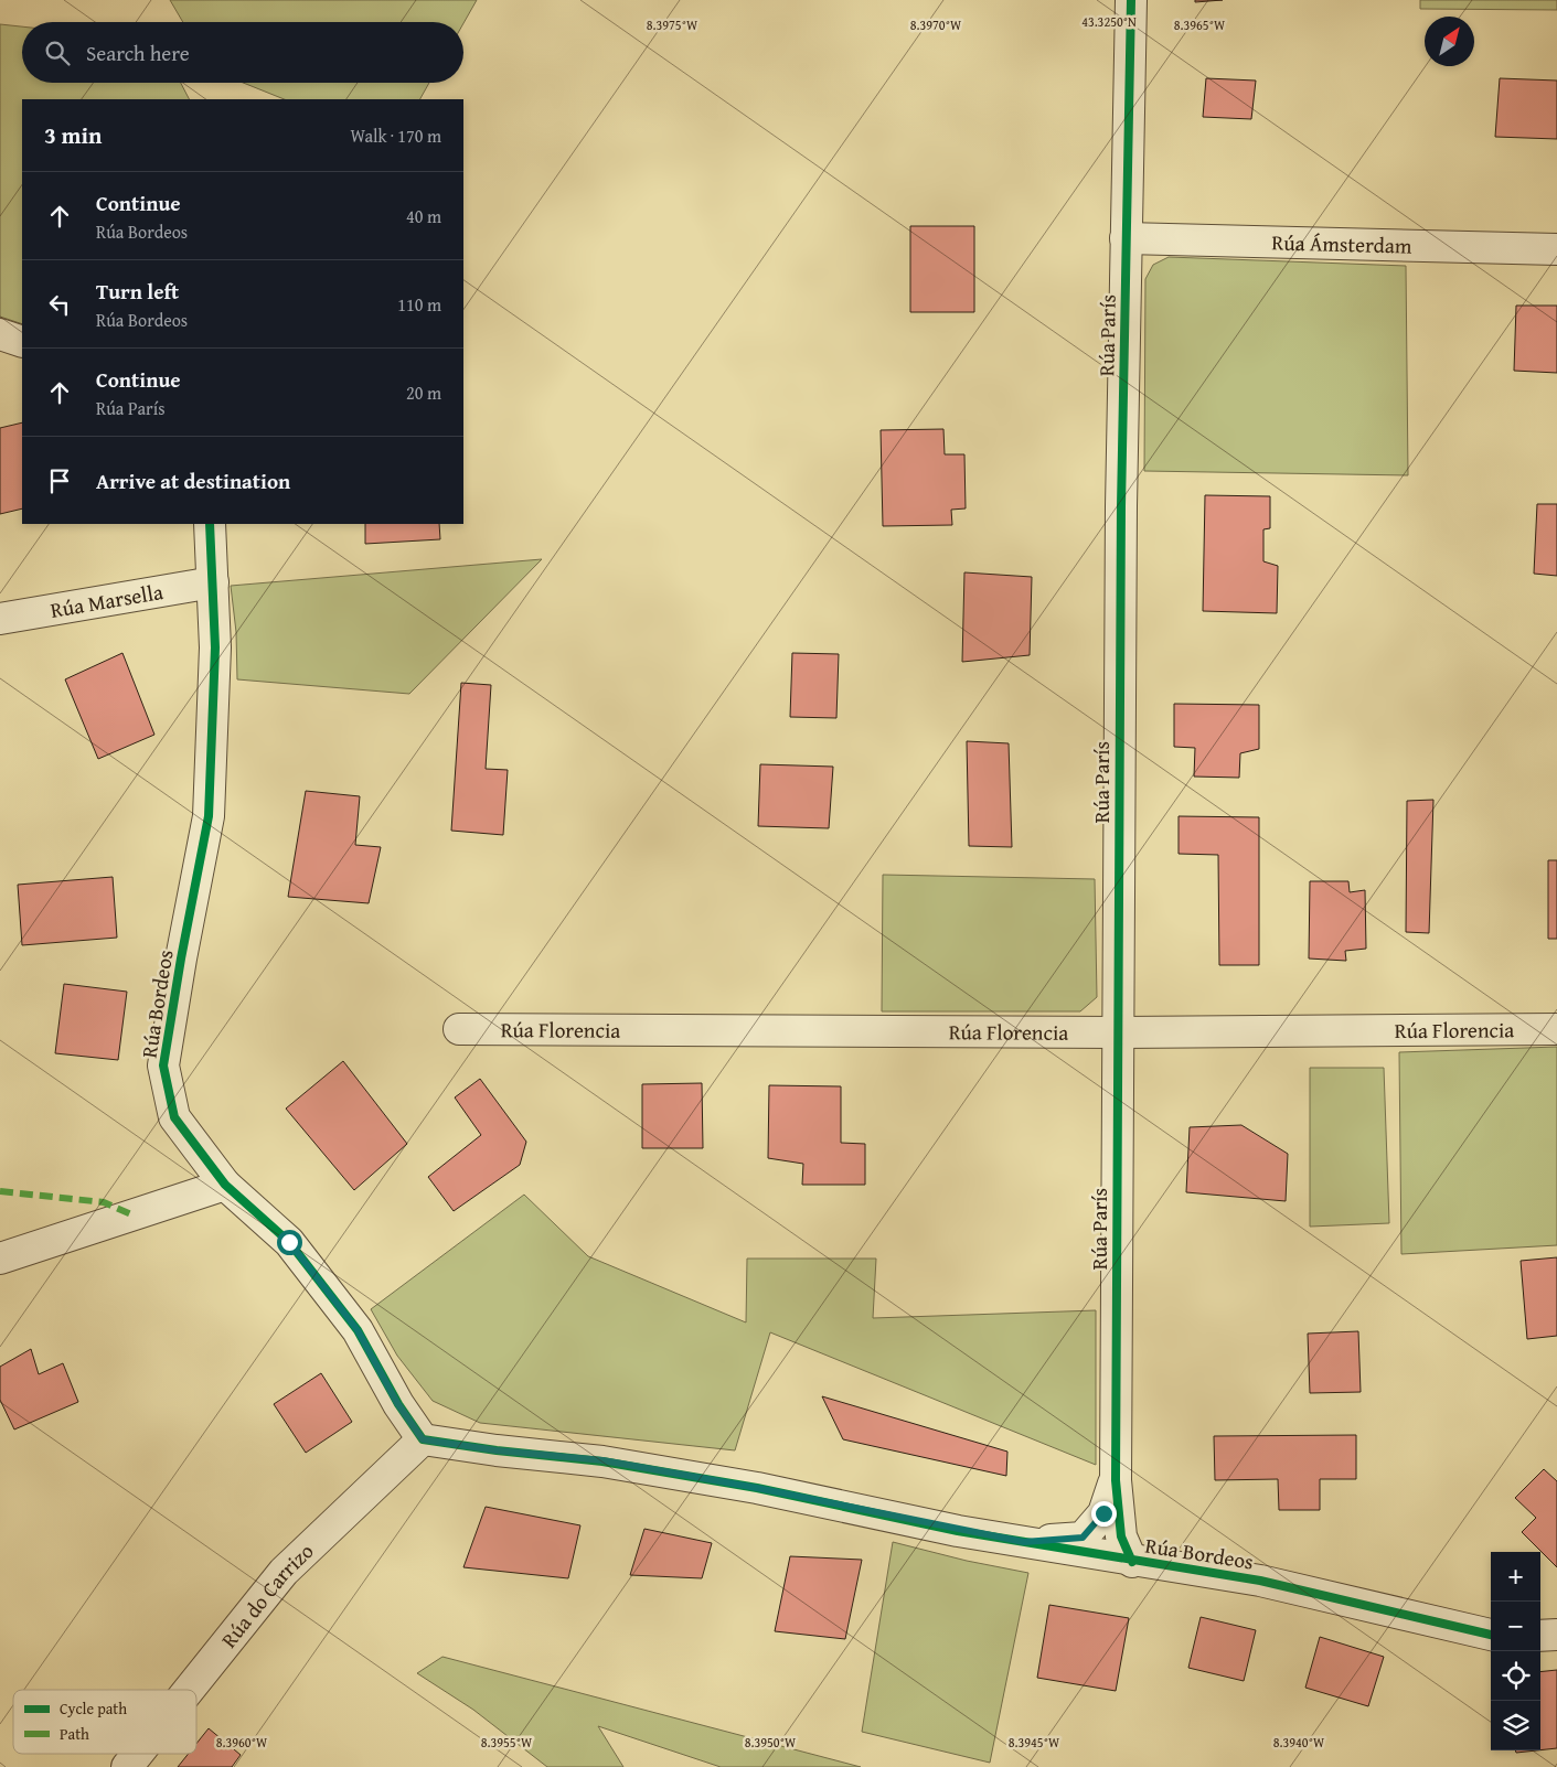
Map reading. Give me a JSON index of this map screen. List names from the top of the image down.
{
  "streets": {
    "street": [
      "Rúa Ámsterdam",
      "Rúa París",
      "Rúa Marsella",
      "Rúa Bordeos",
      "Rúa Florencia",
      "Rúa do Carrizo"
    ]
  },
  "crossings": [
    ["Rúa Ámsterdam", "Rúa París"],
    ["Rúa París", "Rúa Bordeos"],
    ["Rúa París", "Rúa Florencia"],
    ["Rúa Marsella", "Rúa Bordeos"],
    ["Rúa Bordeos", "Rúa do Carrizo"]
  ],
  "legend": ["Cycle path", "Path"],
  "north": "top right",
  "page": {
    "search": "Search here",
    "heading": ["3 min", "Walk · 170 m"],
    "list": [
      ["Continue", "Rúa Bordeos", "40 m"],
      ["Turn left", "Rúa Bordeos", "110 m"],
      ["Continue", "Rúa París", "20 m"],
      "Arrive at destination"
    ],
    "map_buttons": ["+", "−"]
  },
  "coordinates": [
    "43.3250°N",
    "8.3975°W",
    "8.3970°W",
    "8.3965°W",
    "8.3960°W",
    "8.3955°W",
    "8.3950°W",
    "8.3945°W",
    "8.3940°W"
  ]
}
